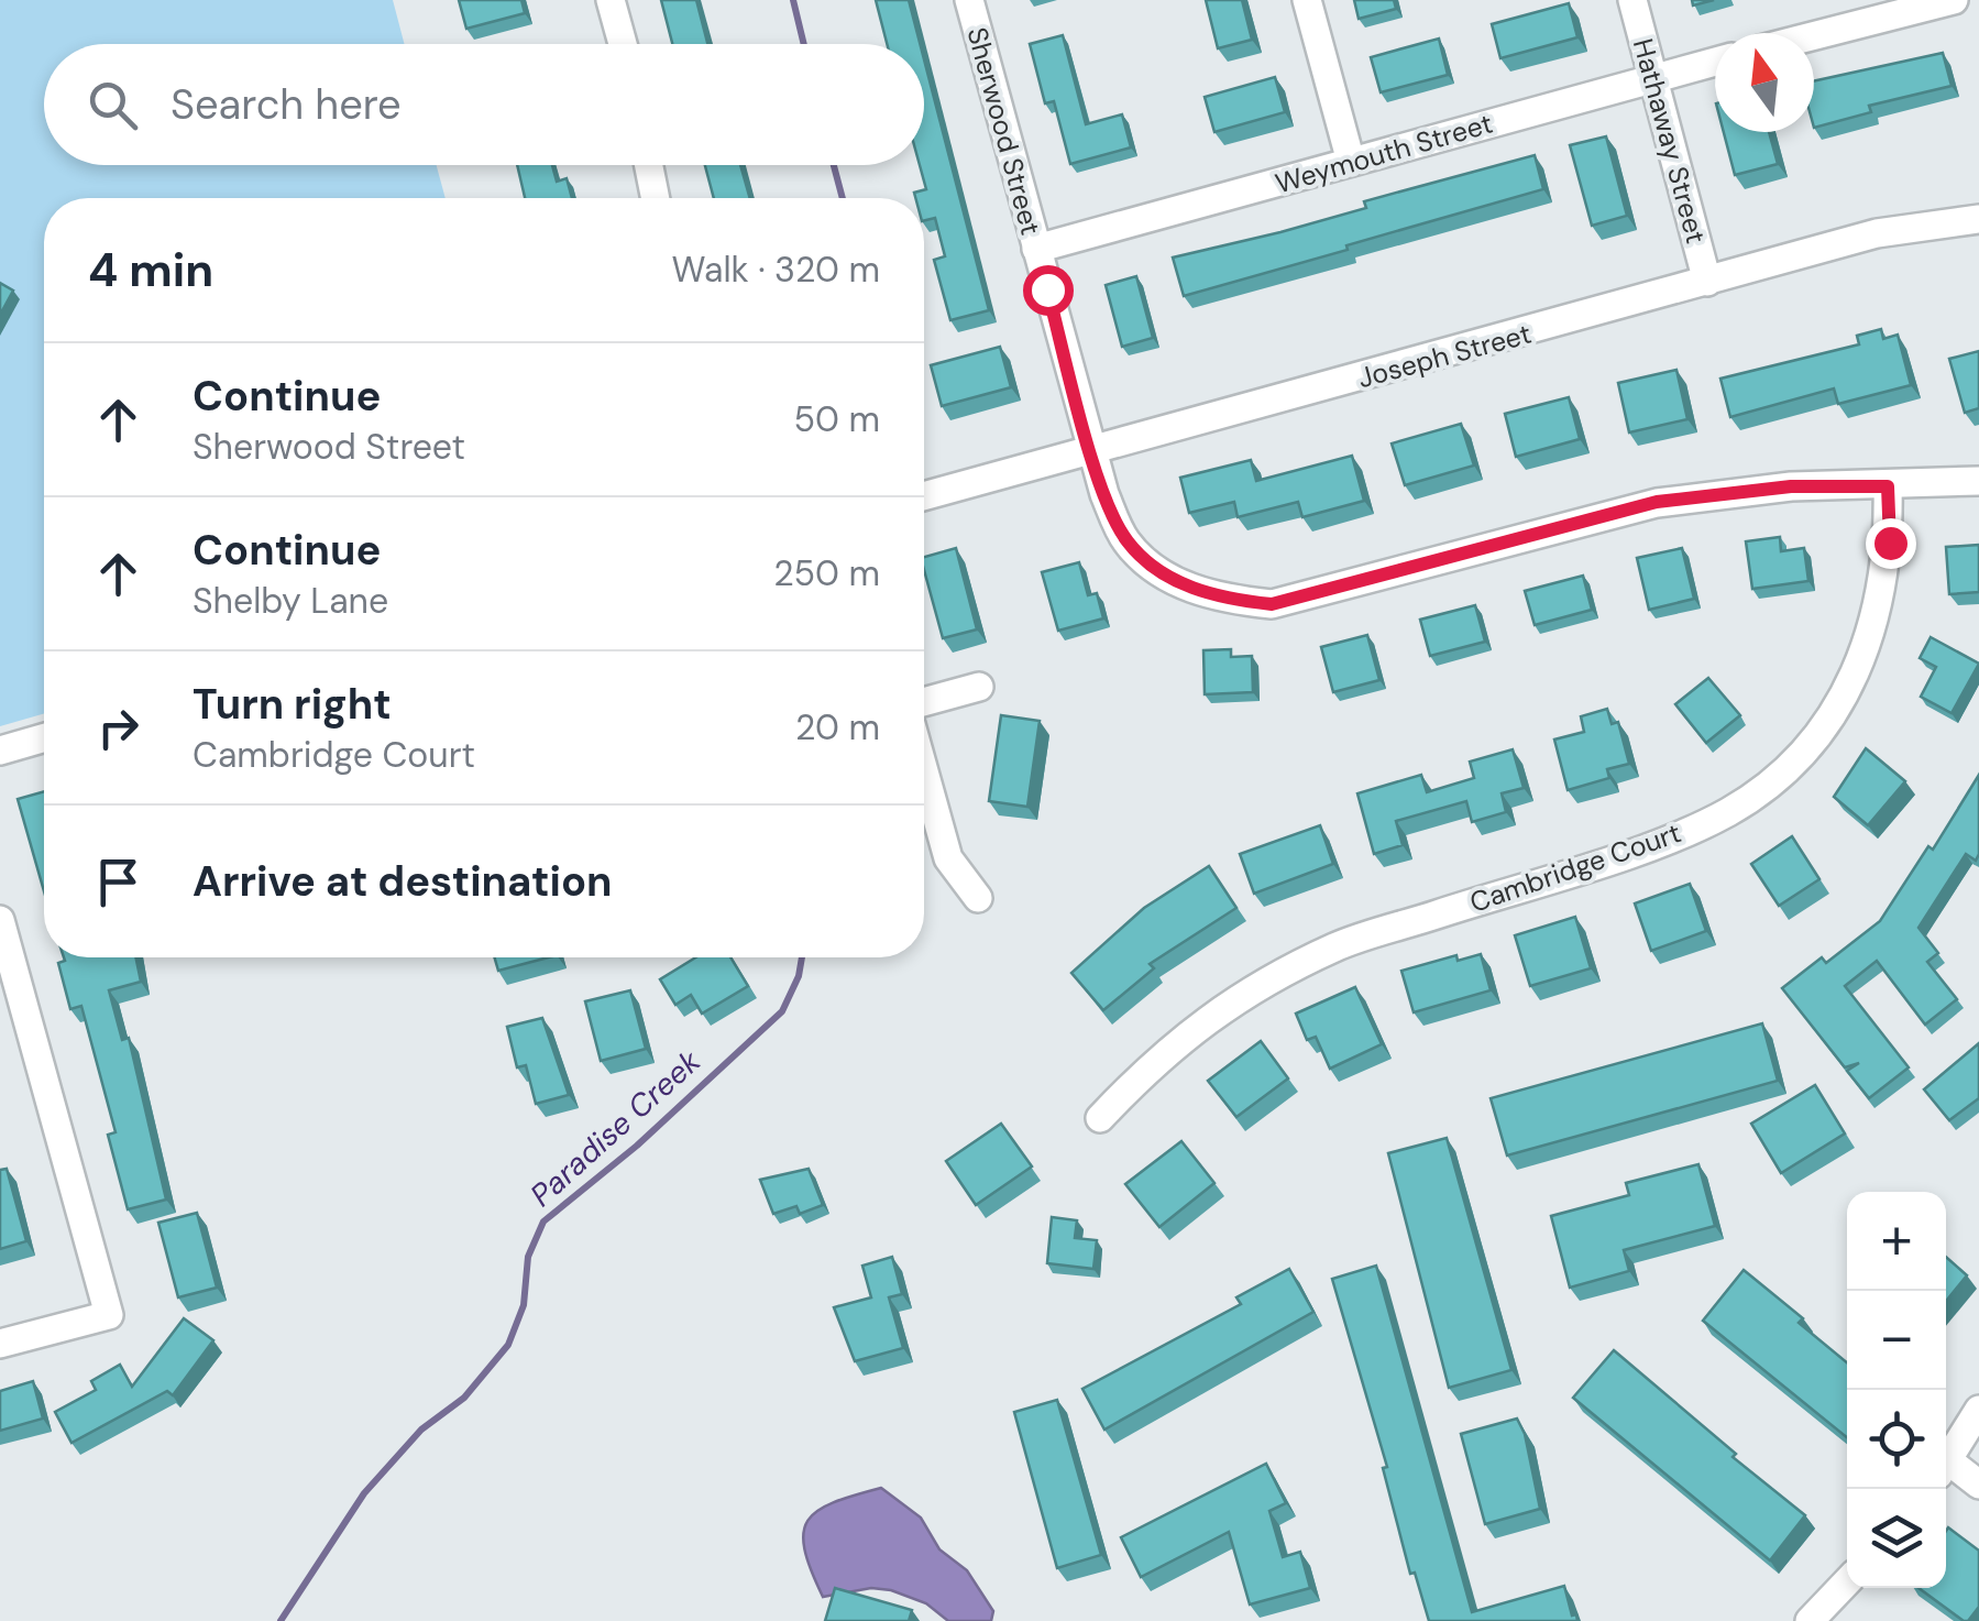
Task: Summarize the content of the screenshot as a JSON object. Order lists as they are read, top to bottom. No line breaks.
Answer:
{"streets":{"street":["Sherwood Street","Hathaway Street","Weymouth Street","Joseph Street","Cambridge Court"]},"crossings":[["Sherwood Street","Weymouth Street"],["Sherwood Street","Joseph Street"],["Sherwood Street","Cambridge Court"],["Hathaway Street","Weymouth Street"],["Hathaway Street","Joseph Street"]],"water":["Paradise Creek"],"north":"top","page":{"search":"Search here","heading":["4 min","Walk · 320 m"],"list":[["Continue","Sherwood Street","50 m"],["Continue","Shelby Lane","250 m"],["Turn right","Cambridge Court","20 m"],"Arrive at destination"],"map_buttons":["+","−"]}}
